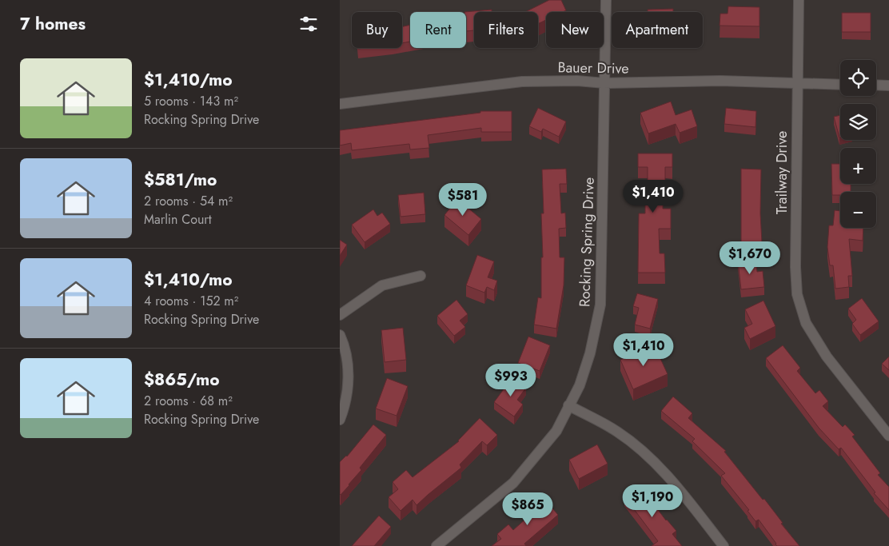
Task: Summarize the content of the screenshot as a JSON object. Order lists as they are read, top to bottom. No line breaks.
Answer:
{"streets":{"street":["Bauer Drive","Trailway Drive","Rocking Spring Drive"]},"crossings":[["Bauer Drive","Trailway Drive"],["Bauer Drive","Rocking Spring Drive"]],"page":{"heading":"7 homes","chip":["Buy","Rent","Filters","New","Apartment"],"list":[{"name":"$1,410/mo","note":"5 rooms · 143 m² · Rocking Spring Drive"},{"name":"$581/mo","note":"2 rooms · 54 m² · Marlin Court"},{"name":"$1,410/mo","note":"4 rooms · 152 m² · Rocking Spring Drive"},{"name":"$865/mo","note":"2 rooms · 68 m² · Rocking Spring Drive"}],"map_buttons":["+","−"],"price":["$1,410","$581","$1,670","$1,410","$993","$1,190","$865"]}}
